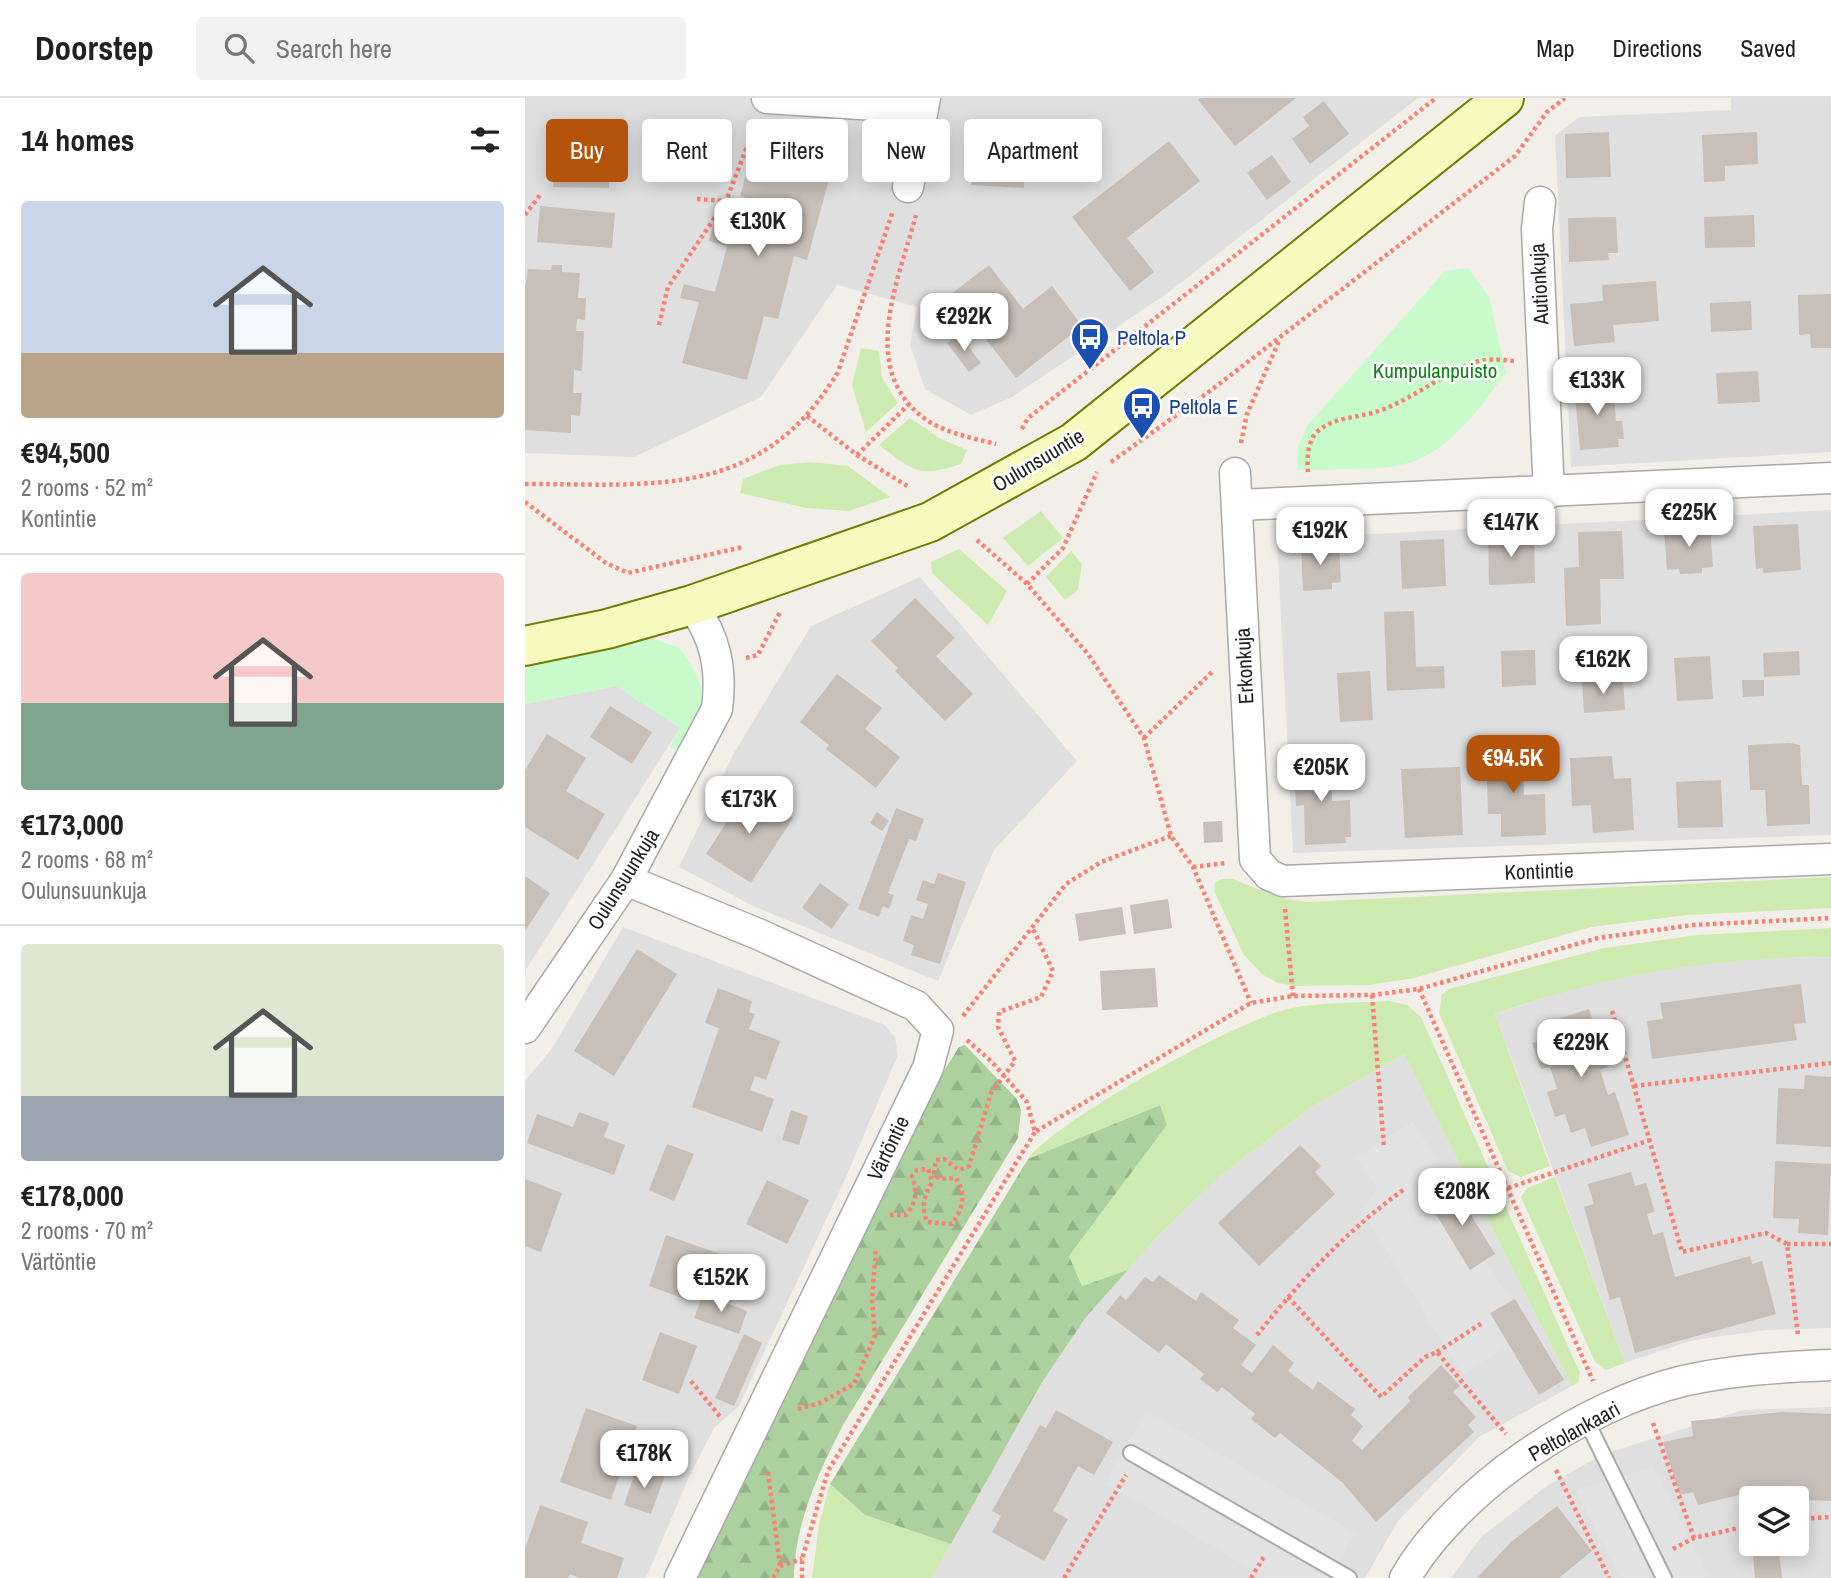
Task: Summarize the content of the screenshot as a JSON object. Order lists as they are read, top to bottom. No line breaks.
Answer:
{"streets":{"main road":["Oulunsuuntie"],"street":["Autionkuja","Erkonkuja","Kontintie","Oulunsuunkuja","Värtöntie","Peltolankaari"]},"crossings":[["Oulunsuuntie","Oulunsuunkuja"],["Erkonkuja","Kontintie"]],"parks":["Kumpulanpuisto"],"places":{"bus stop":["Peltola P","Peltola E"]},"page":{"header":"Doorstep","search":"Search here","nav":["Map","Directions","Saved"],"heading":"14 homes","chip":["Buy","Rent","Filters","New","Apartment"],"list":[{"name":"€94,500","note":"2 rooms · 52 m² · Kontintie"},{"name":"€173,000","note":"2 rooms · 68 m² · Oulunsuunkuja"},{"name":"€178,000","note":"2 rooms · 70 m² · Värtöntie"}],"price":["€130K","€292K","€133K","€225K","€147K","€192K","€162K","€94.5K","€205K","€173K","€229K","€208K","€152K","€178K"]}}
